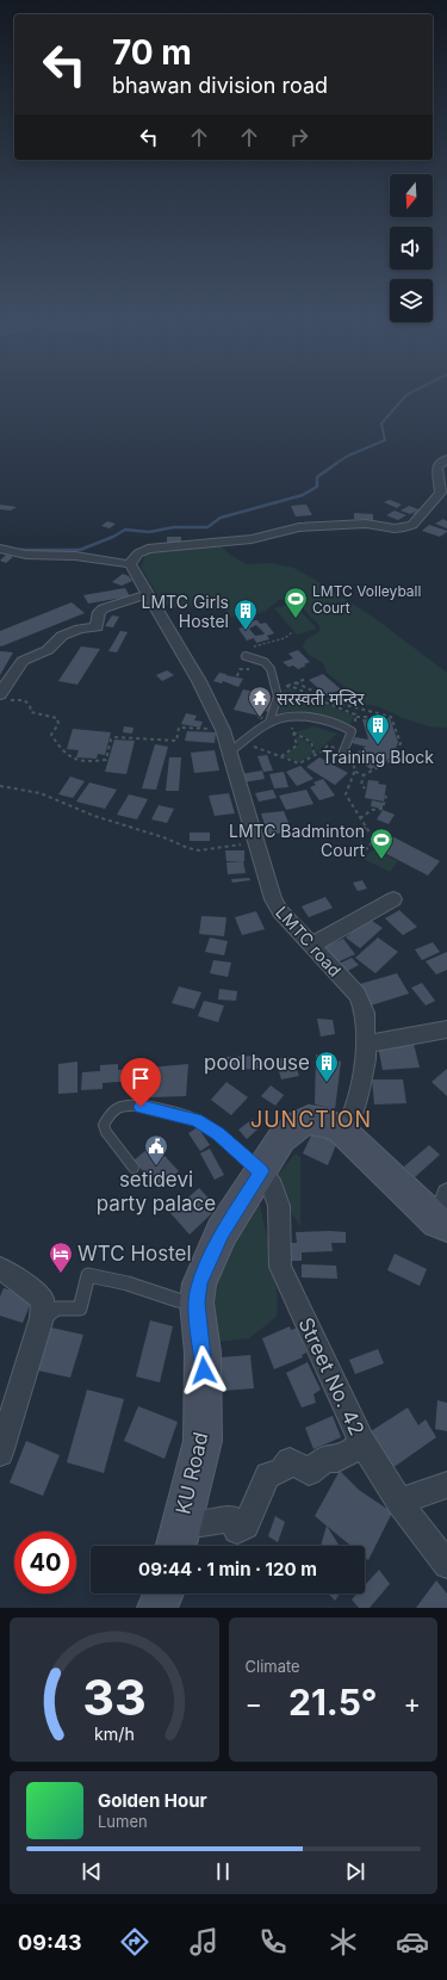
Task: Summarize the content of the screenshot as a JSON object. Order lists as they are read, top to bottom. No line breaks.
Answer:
{"streets":{"street":["LMTC road","Street No. 42","KU Road"]},"crossings":[["LMTC road","KU Road"],["Street No. 42","KU Road"]],"districts":["JUNCTION"],"places":{"sports":["LMTC Volleyball Court","LMTC Badminton Court"],"building":["LMTC Girls Hostel","Training Block","pool house"],"temple":["सरस्वती मन्दिर"],"public building":["setidevi party palace"],"hotel":["WTC Hostel"]},"north":"bottom","page":{"turn":["70 m","bhawan division road"],"limit":"40","trip":"09:44 · 1 min · 120 m","tile":"Climate","heat":["−","21.5°","+"],"song":["Golden Hour","Lumen"],"tabs":"09:43","gauge":["33","km/h"]}}
